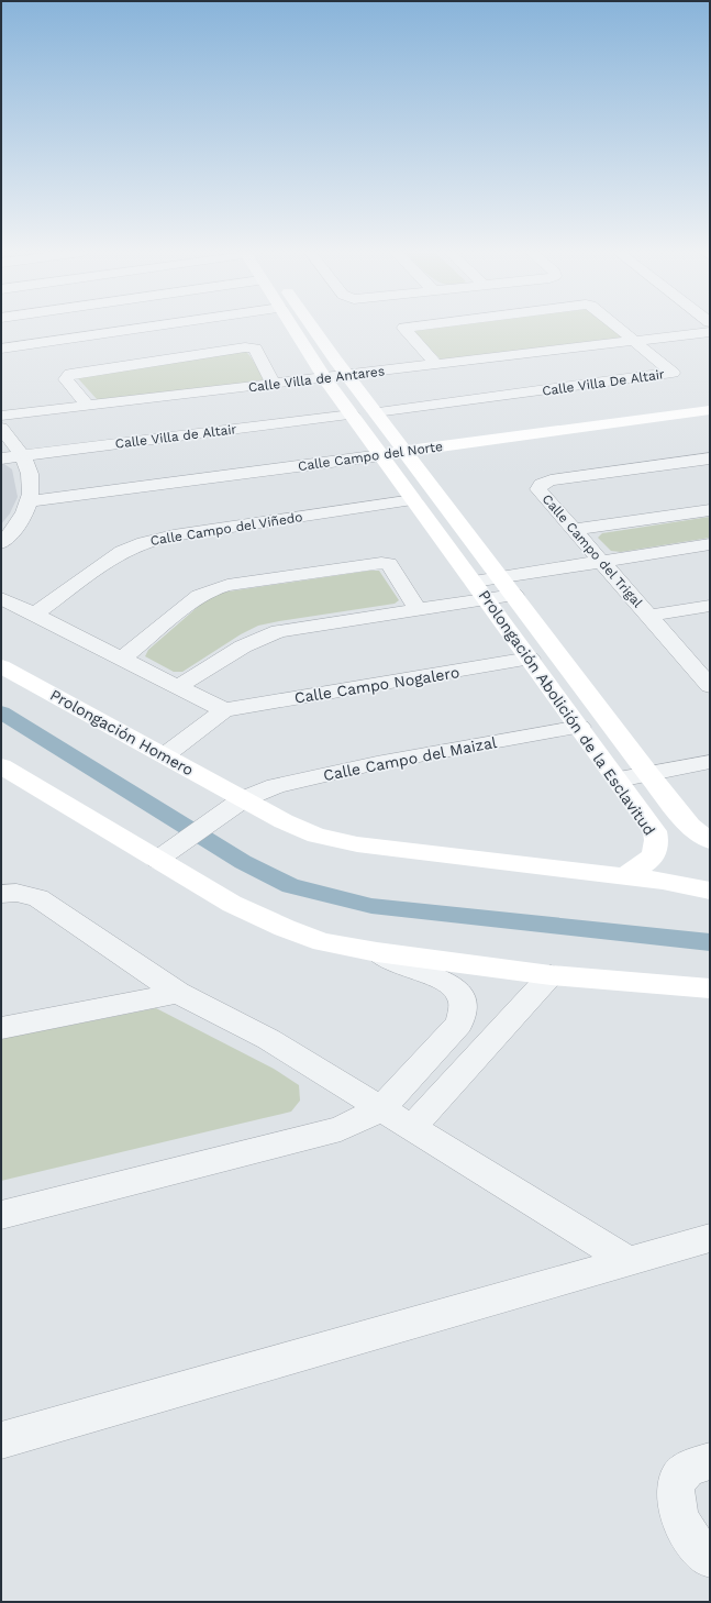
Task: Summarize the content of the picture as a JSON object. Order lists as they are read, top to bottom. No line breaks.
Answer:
{"streets":{"main road":["Calle Campo del Norte","Prolongación Abolición de la Esclavitud","Prolongación Homero"],"street":["Calle Villa de Antares","Calle Villa De Altair","Calle Villa de Altair","Calle Campo del Viñedo","Calle Campo del Trigal","Calle Campo Nogalero","Calle Campo del Maizal"]},"crossings":[["Calle Villa de Antares","Calle Villa De Altair"],["Calle Villa de Antares","Prolongación Abolición de la Esclavitud"],["Calle Villa De Altair","Prolongación Abolición de la Esclavitud"],["Calle Villa de Altair","Prolongación Abolición de la Esclavitud"],["Calle Campo del Norte","Prolongación Abolición de la Esclavitud"],["Calle Campo del Viñedo","Prolongación Abolición de la Esclavitud"],["Calle Campo Nogalero","Prolongación Abolición de la Esclavitud"],["Calle Campo Nogalero","Prolongación Homero"],["Prolongación Abolición de la Esclavitud","Calle Campo del Maizal"],["Prolongación Homero","Calle Campo del Maizal"]]}
